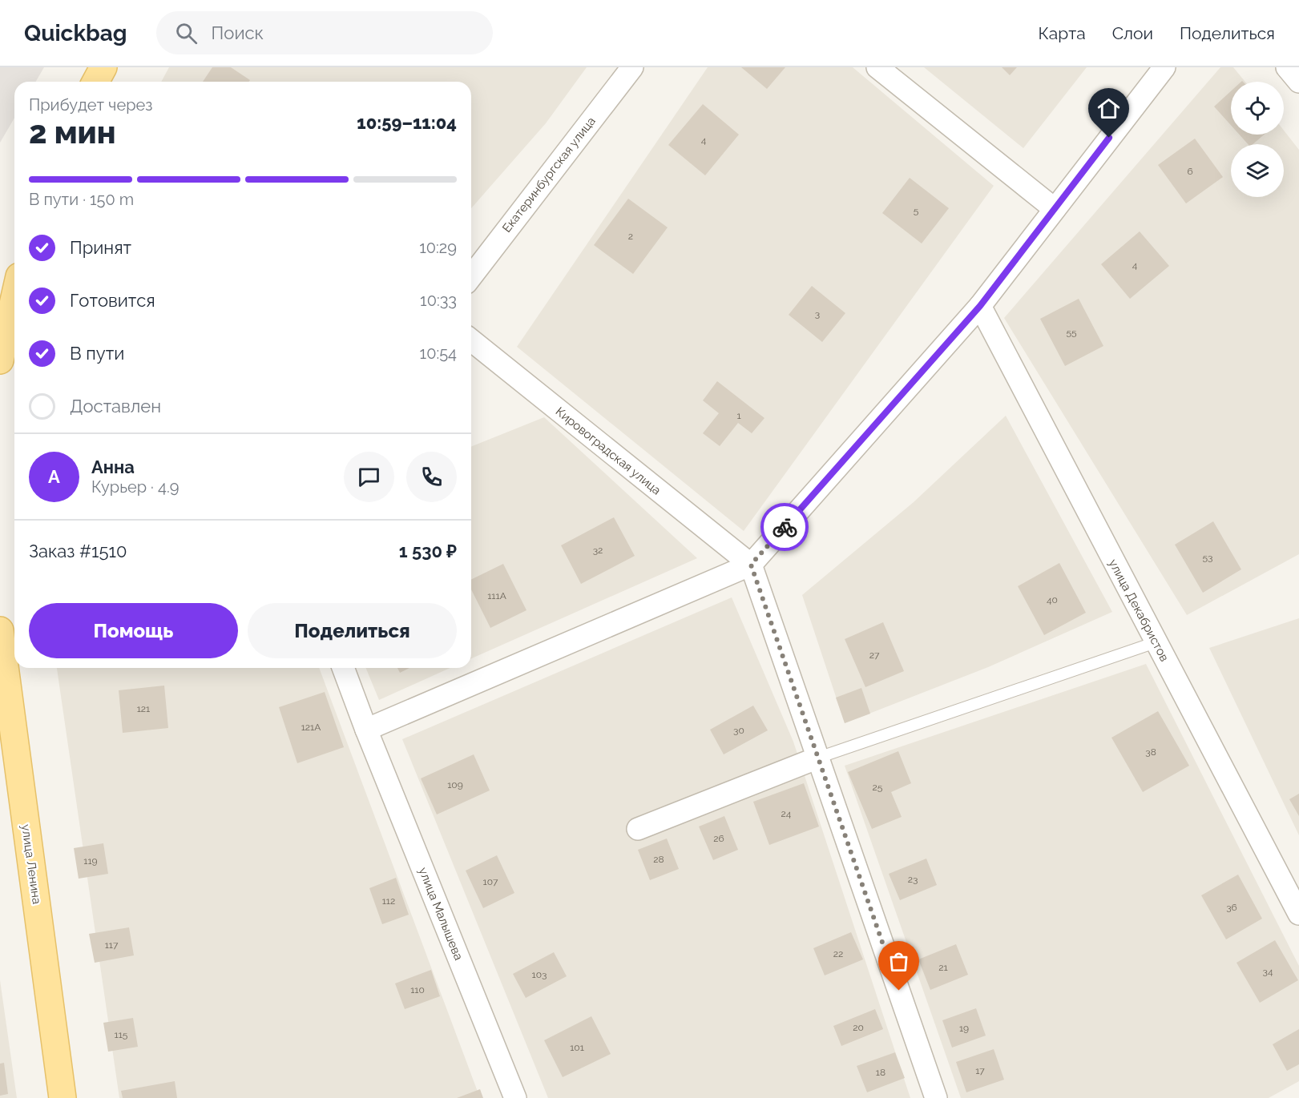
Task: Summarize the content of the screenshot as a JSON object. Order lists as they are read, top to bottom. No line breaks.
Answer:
{"streets":{"main road":["улица Ленина"],"street":["Екатеринбургская улица","Кировоградская улица","улица Декабристов","улица Малышева"]},"house_numbers":["4","6","5","2","4","3","55","1","32","53","111А","40","27","121","121А","30","38","109","25","24","26","28","119","23","107","112","36","117","22","21","34","103","110","20","19","115","101","17","18"],"page":{"header":"Quickbag","search":"Поиск","nav":["Карта","Слои","Поделиться"],"heading":["2 мин","Прибудет через","10:59–11:04"],"panel":["Анна","Курьер · 4.9","Заказ #1510","1 530 ₽"],"bar":"В пути · 150 m","list":[["Принят","10:29"],["Готовится","10:33"],["В пути","10:54"],"Доставлен"],"round":"А","buttons":["Помощь","Поделиться"]}}
